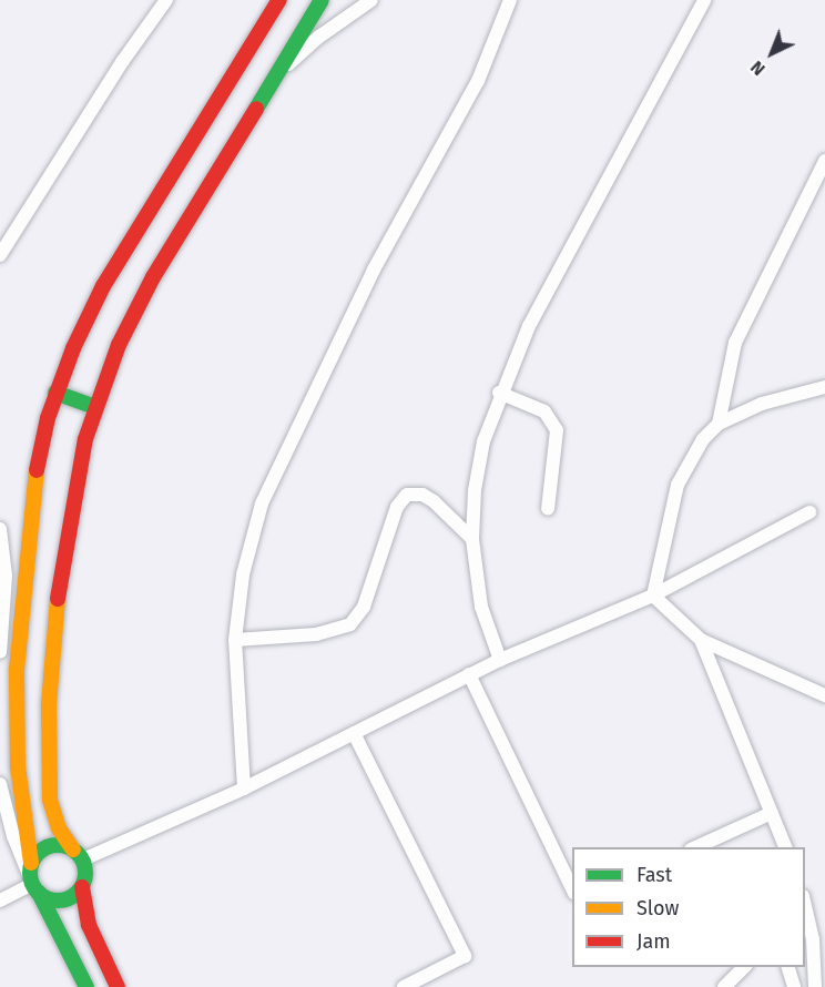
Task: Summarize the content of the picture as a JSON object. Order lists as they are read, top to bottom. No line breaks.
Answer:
{"legend":["Fast","Slow","Jam"],"north":"bottom left"}
